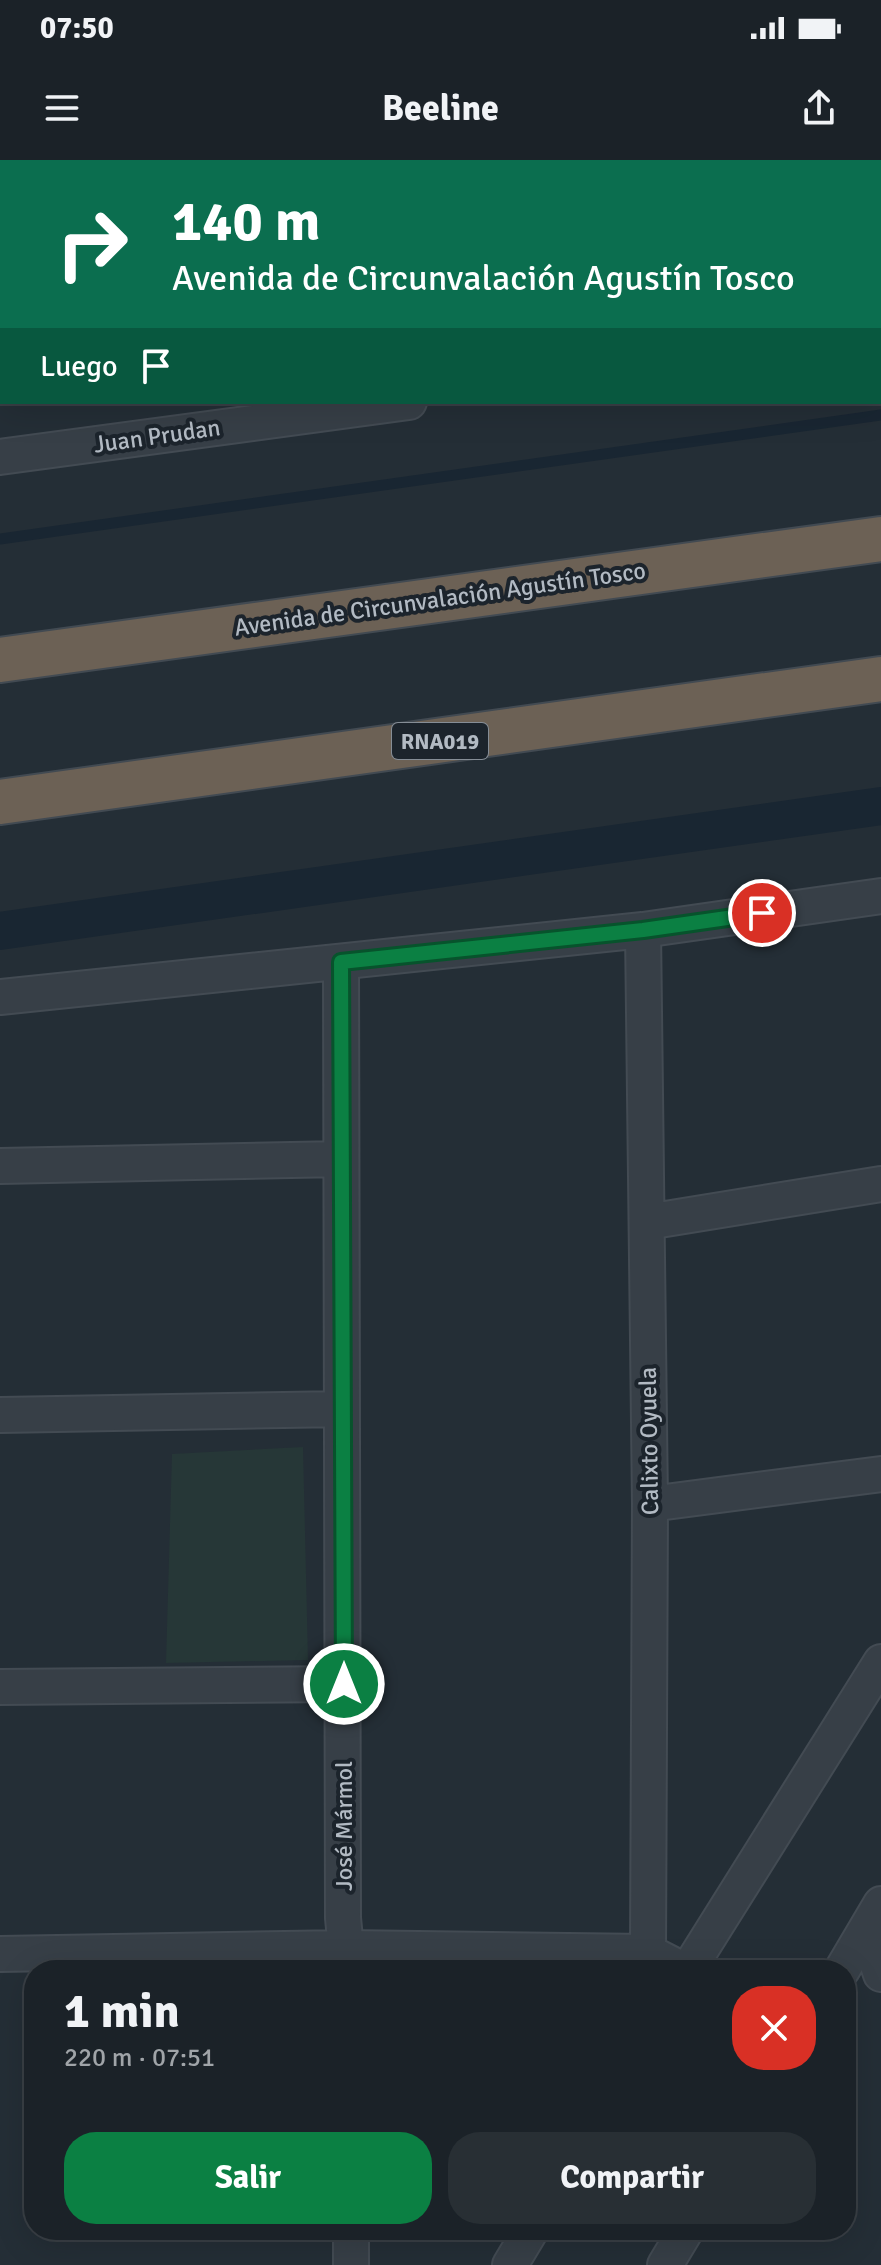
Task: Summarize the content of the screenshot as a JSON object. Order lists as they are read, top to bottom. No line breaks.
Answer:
{"streets":{"highway":["Avenida de Circunvalación Agustín Tosco","RNA019"],"street":["Juan Prudan","Calixto Oyuela","José Mármol"]},"page":{"status":"07:50","header":"Beeline","turn":["140 m","Avenida de Circunvalación Agustín Tosco"],"then":"Luego","heading":["1 min","220 m · 07:51"],"buttons":["Salir","Compartir"]}}
